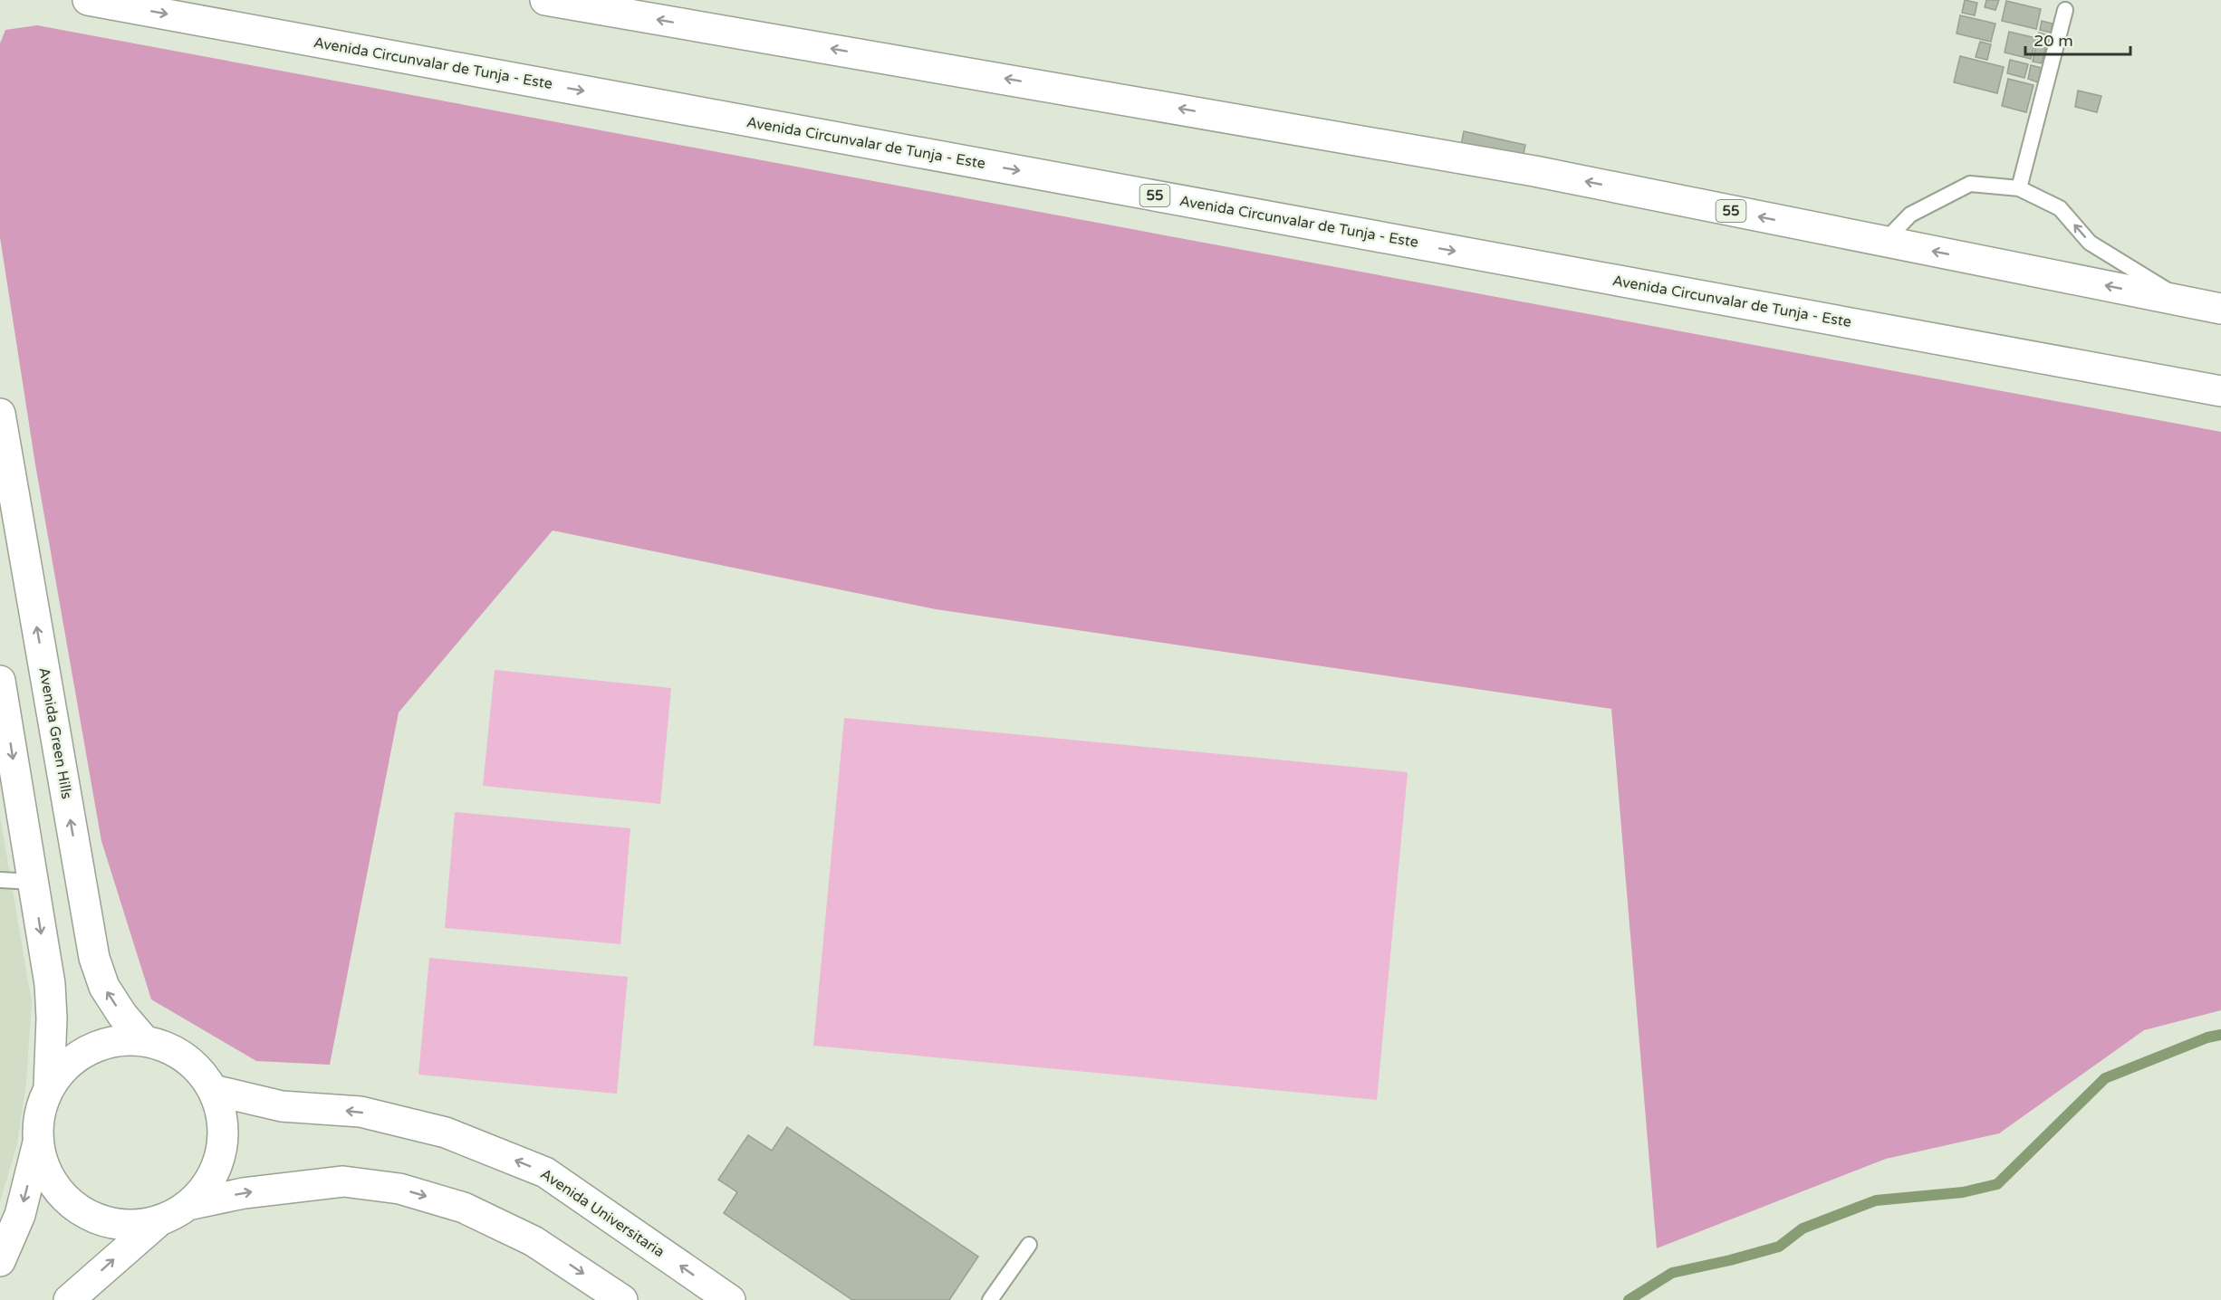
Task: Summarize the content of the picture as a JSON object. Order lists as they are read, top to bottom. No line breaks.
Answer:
{"streets":{"main road":["Avenida Circunvalar de Tunja - Este","55","Avenida Green Hills","Avenida Universitaria"]},"crossings":[["Avenida Green Hills","Avenida Universitaria"]],"scale_bar":"20 m"}
